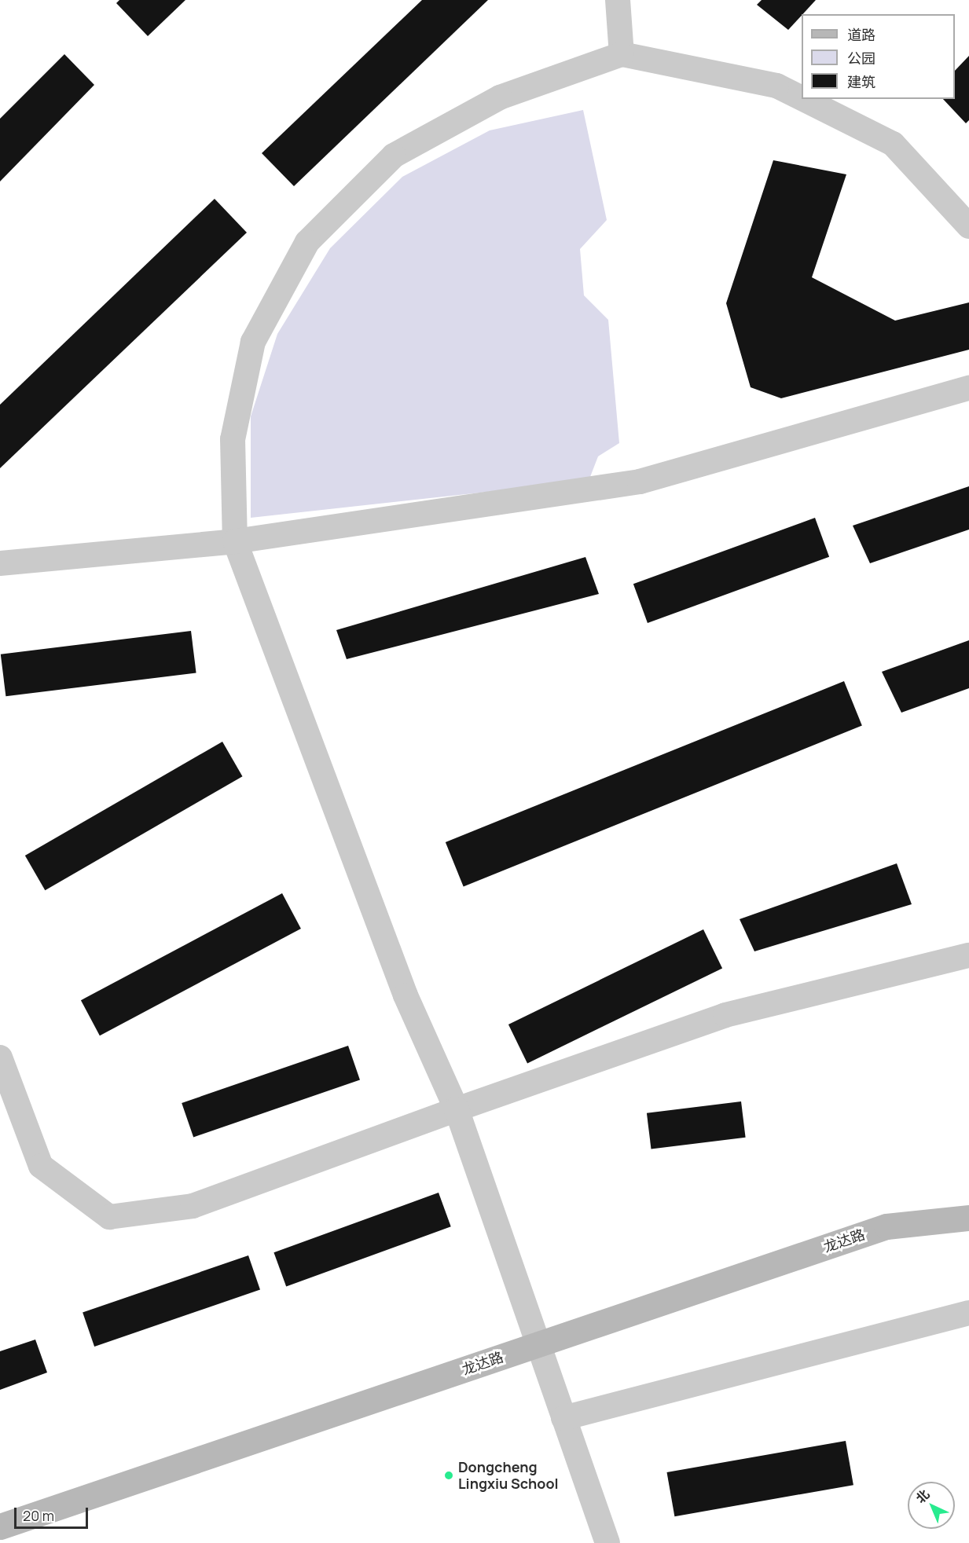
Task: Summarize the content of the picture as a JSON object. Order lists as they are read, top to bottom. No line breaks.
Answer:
{"streets":{"street":["龙达路"]},"places":["Dongcheng Lingxiu School"],"legend":["道路","公园","建筑"],"scale_bar":"20 m","north":"top left"}
